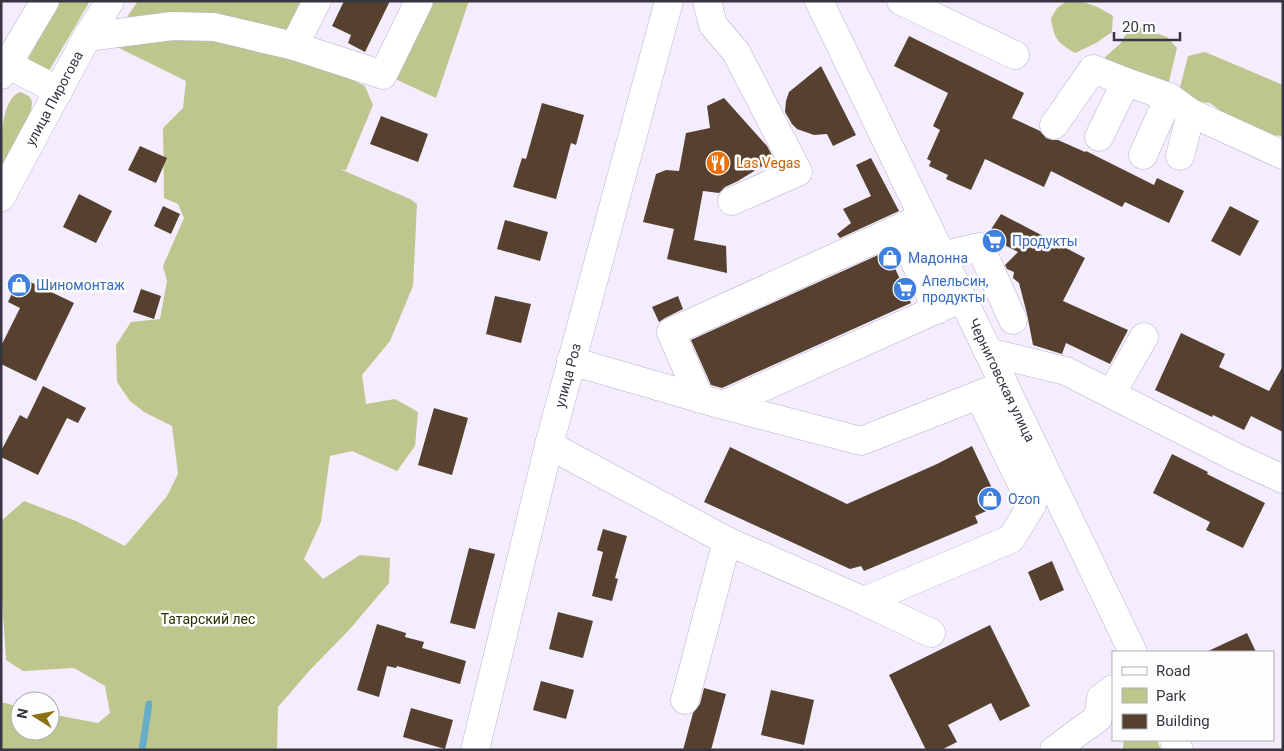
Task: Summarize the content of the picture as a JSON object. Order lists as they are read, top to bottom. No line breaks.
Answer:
{"streets":{"street":["улица Пирогова","улица Роз","Черниговская улица"]},"parks":["Татарский лес"],"places":{"restaurant":["Las Vegas"],"supermarket":["Продукты","Апельсин, продукты"],"shop":["Мадонна","Шиномонтаж","Ozon"]},"legend":["Road","Park","Building"],"scale_bar":"20 m","north":"left"}
